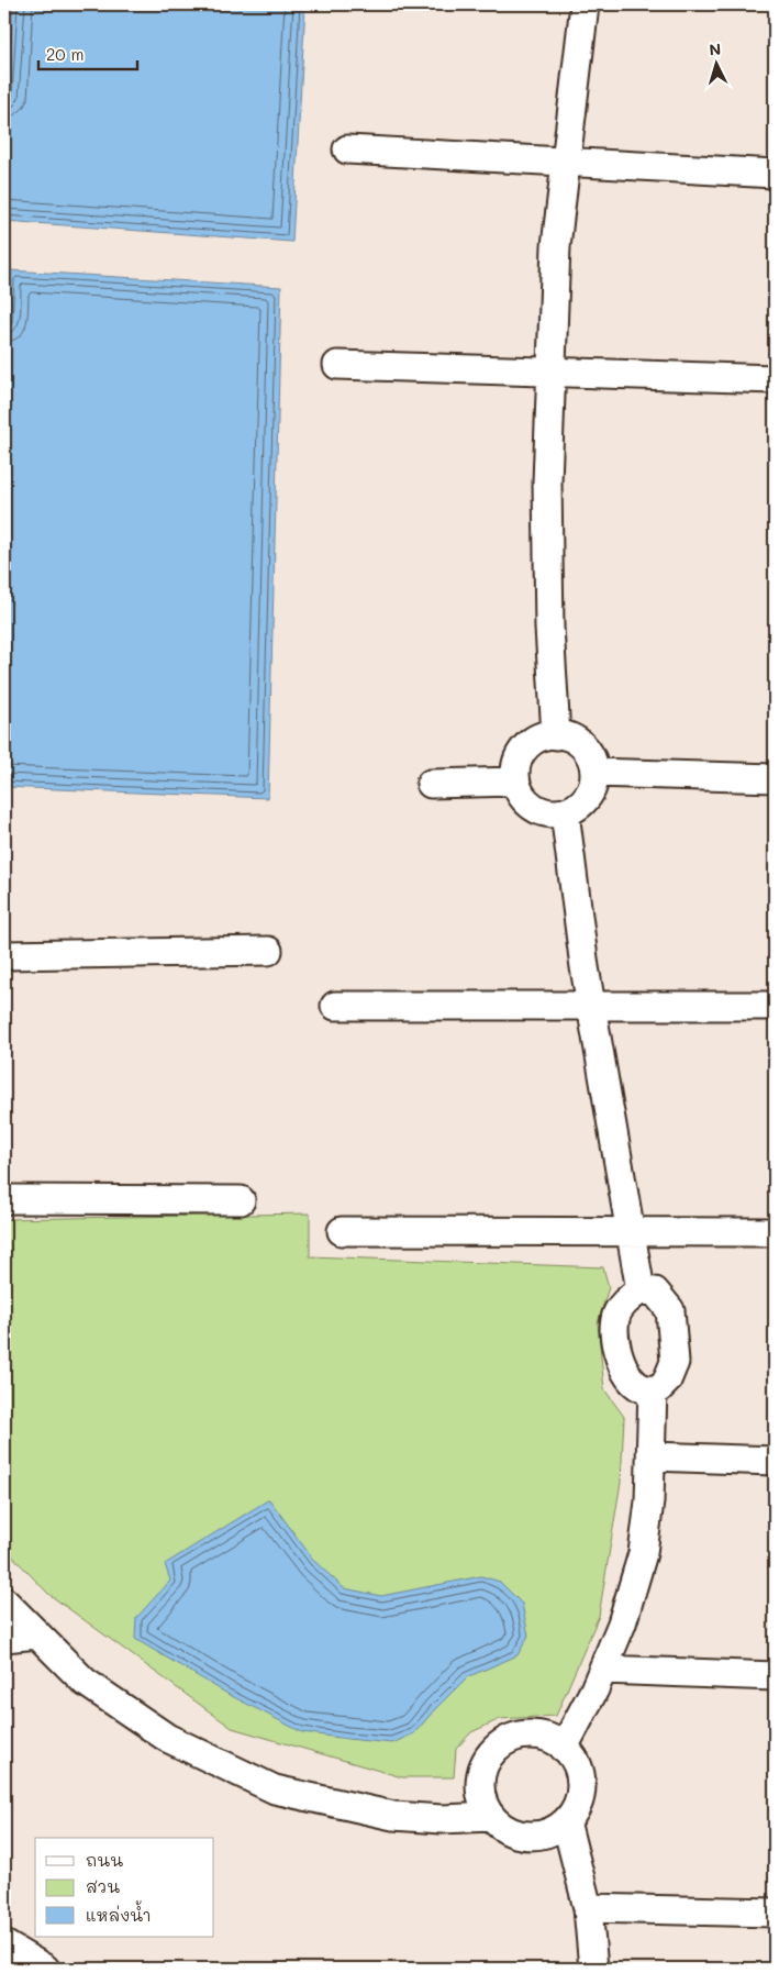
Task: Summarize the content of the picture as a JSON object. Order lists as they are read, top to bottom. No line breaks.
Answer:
{"legend":["ถนน","สวน","แหล่งน้ำ"],"scale_bar":"20 m","north":"top"}
